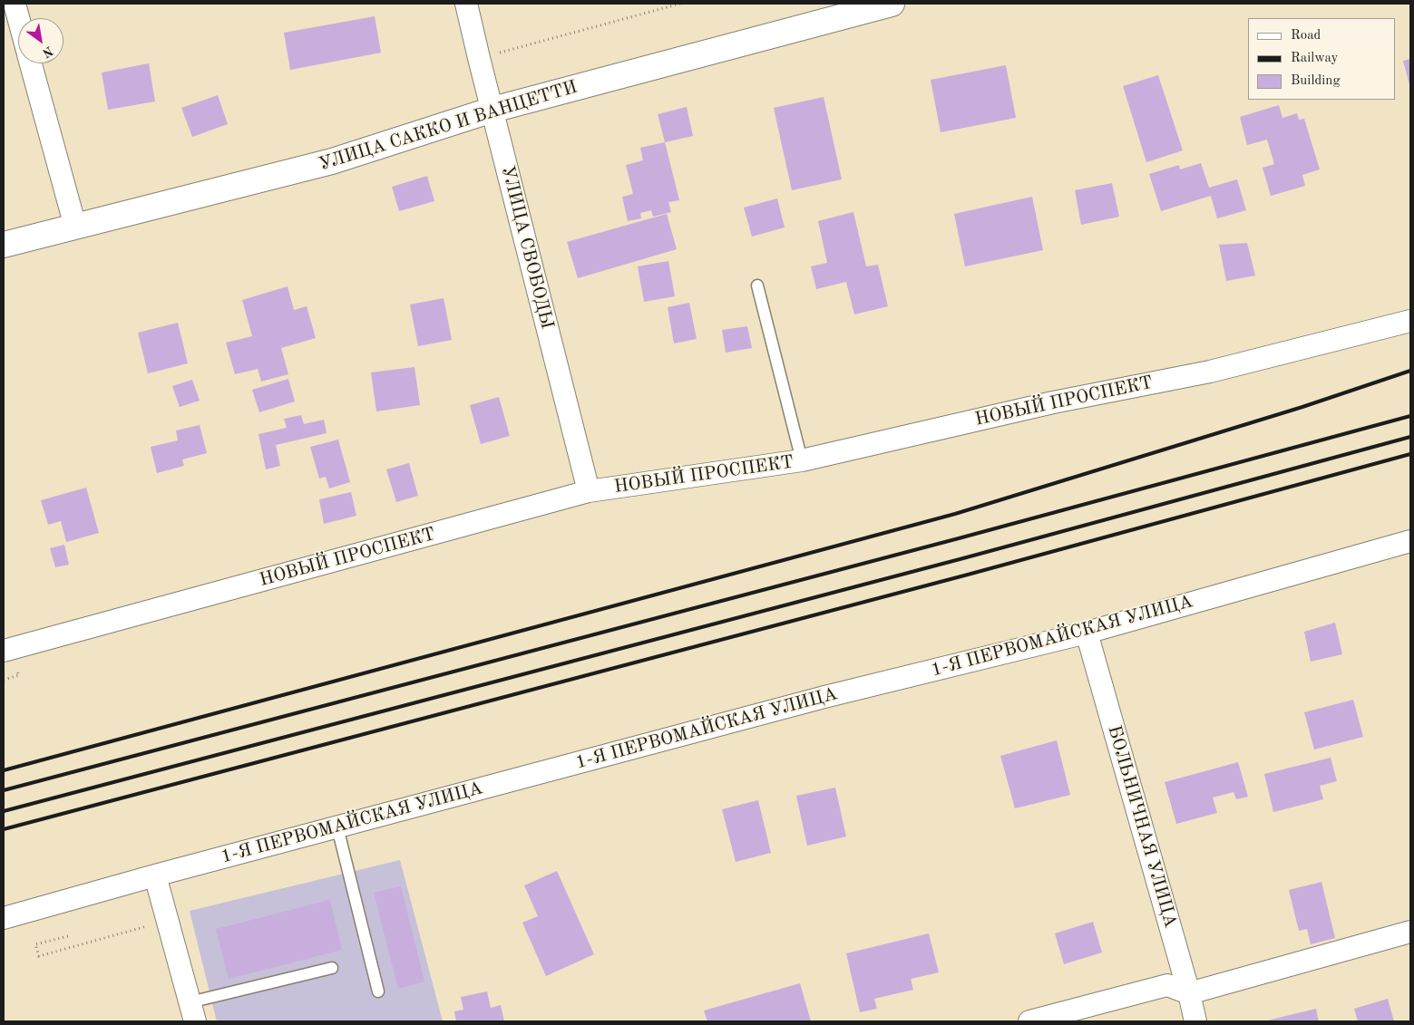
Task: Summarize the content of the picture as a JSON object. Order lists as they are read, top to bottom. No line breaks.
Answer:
{"streets":{"main road":["УЛИЦА САККО И ВАНЦЕТТИ"],"street":["УЛИЦА СВОБОДЫ","НОВЫЙ ПРОСПЕКТ","1-Я ПЕРВОМАЙСКАЯ УЛИЦА","БОЛЬНИЧНАЯ УЛИЦА"]},"crossings":[["УЛИЦА САККО И ВАНЦЕТТИ","УЛИЦА СВОБОДЫ"],["УЛИЦА СВОБОДЫ","НОВЫЙ ПРОСПЕКТ"],["1-Я ПЕРВОМАЙСКАЯ УЛИЦА","БОЛЬНИЧНАЯ УЛИЦА"]],"legend":["Road","Railway","Building"],"north":"bottom right"}
